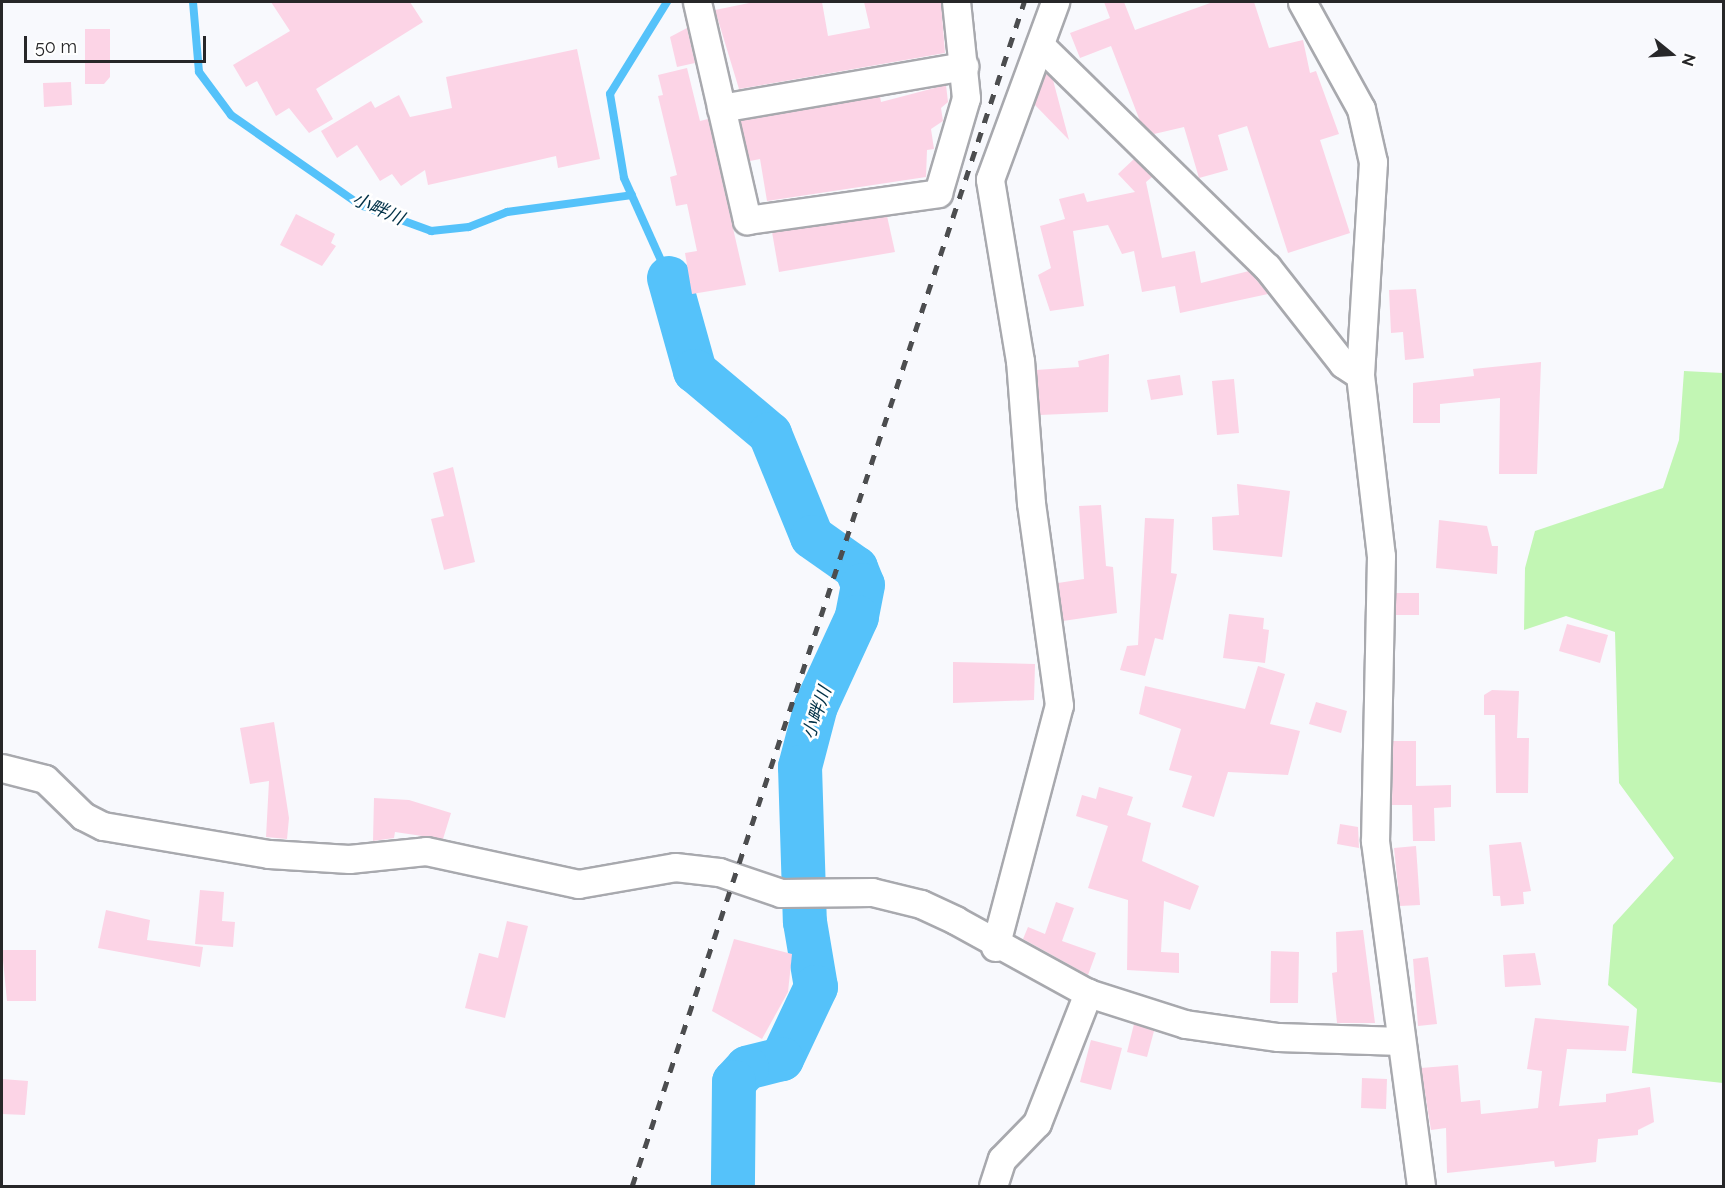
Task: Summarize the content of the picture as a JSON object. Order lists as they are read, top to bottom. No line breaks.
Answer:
{"water":["小畔川"],"scale_bar":"50 m","north":"right"}
